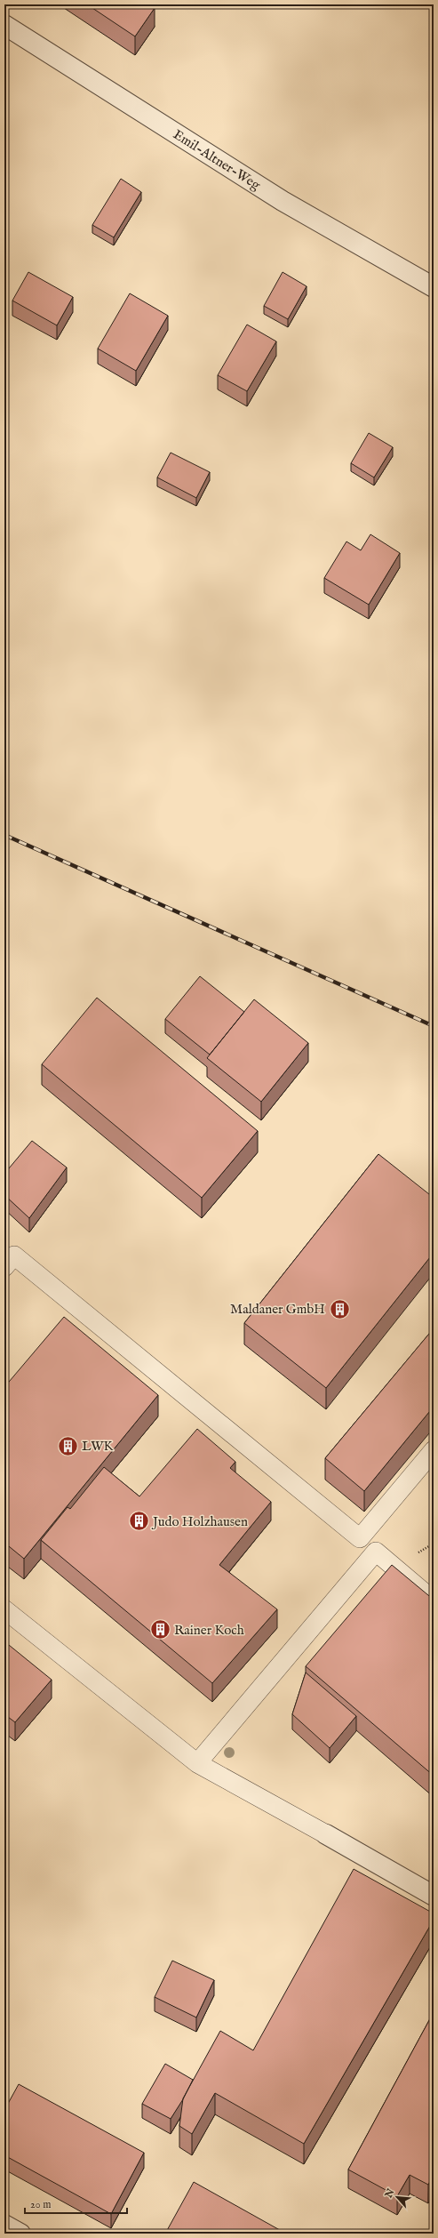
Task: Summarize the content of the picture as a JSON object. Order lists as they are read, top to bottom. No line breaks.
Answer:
{"streets":{"street":["Emil-Altner-Weg"]},"places":{"building":["Maldaner GmbH","LWK","Judo Holzhausen","Rainer Koch"]},"scale_bar":"20 m","north":"top left"}
